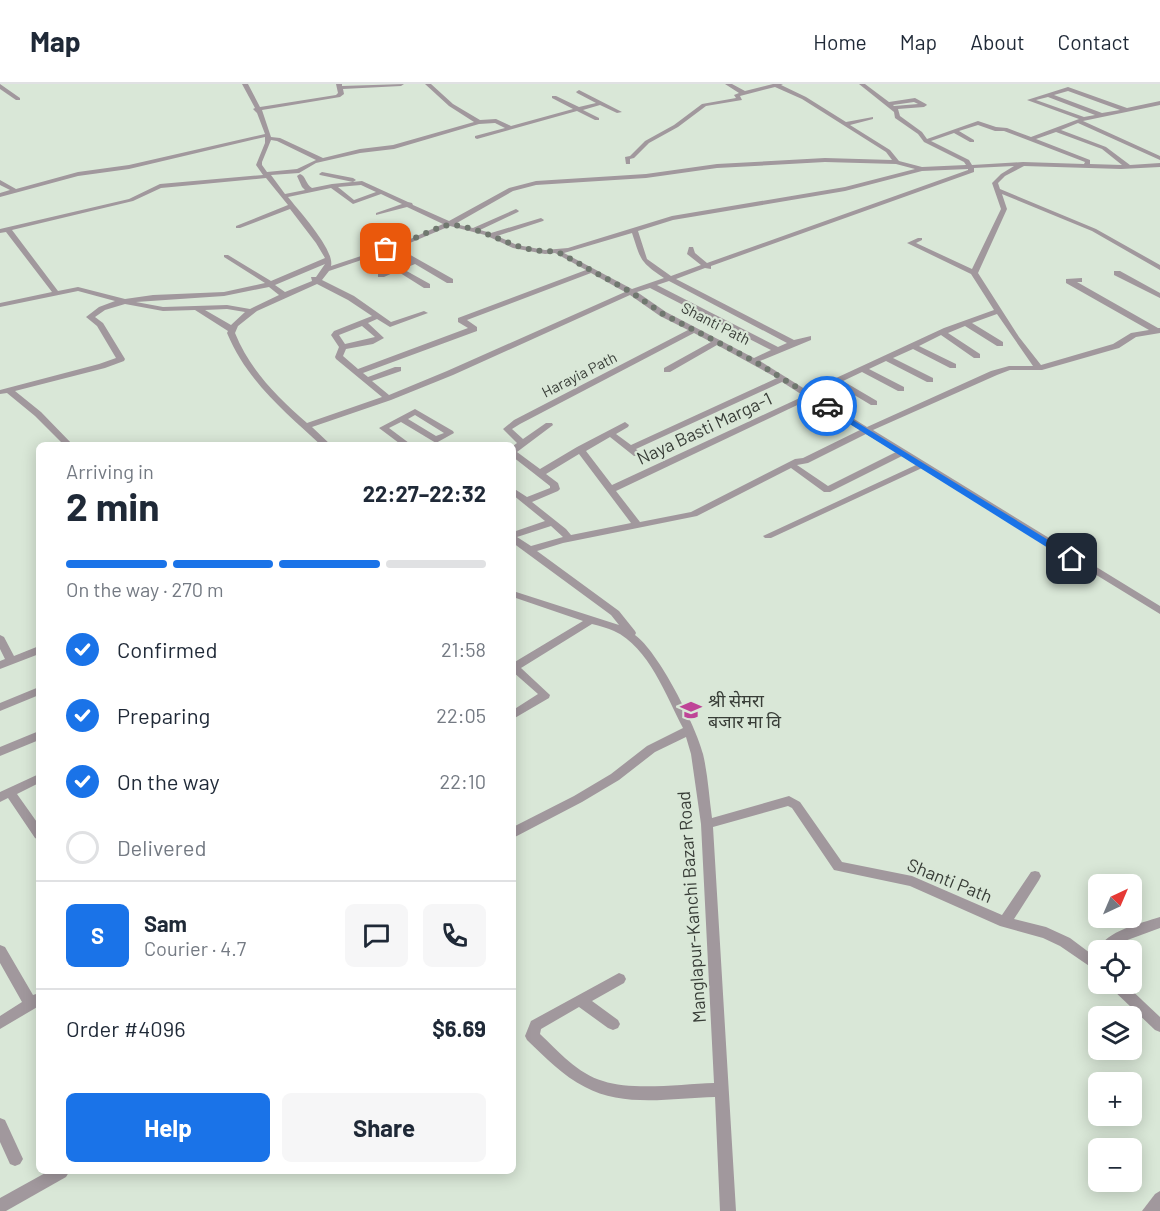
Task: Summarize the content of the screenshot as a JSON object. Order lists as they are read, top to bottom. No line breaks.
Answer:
{"streets":{"street":["Shanti Path","Harayia Path","Naya Basti Marga-1","Manglapur-Kanchi Bazar Road"]},"crossings":[["Shanti Path","Harayia Path"],["Shanti Path","Naya Basti Marga-1"],["Shanti Path","Manglapur-Kanchi Bazar Road"]],"places":{"school or university":["श्री सेमरा बजार मा वि"]},"north":"top right","page":{"header":"Map","nav":["Home","Map","About","Contact"],"heading":["2 min","Arriving in","22:27–22:32"],"panel":["Sam","Courier · 4.7","Order #4096","$6.69"],"bar":"On the way · 270 m","list":[["Confirmed","21:58"],["Preparing","22:05"],["On the way","22:10"],"Delivered"],"map_buttons":["+","−"],"round":"S","buttons":["Help","Share"]}}
